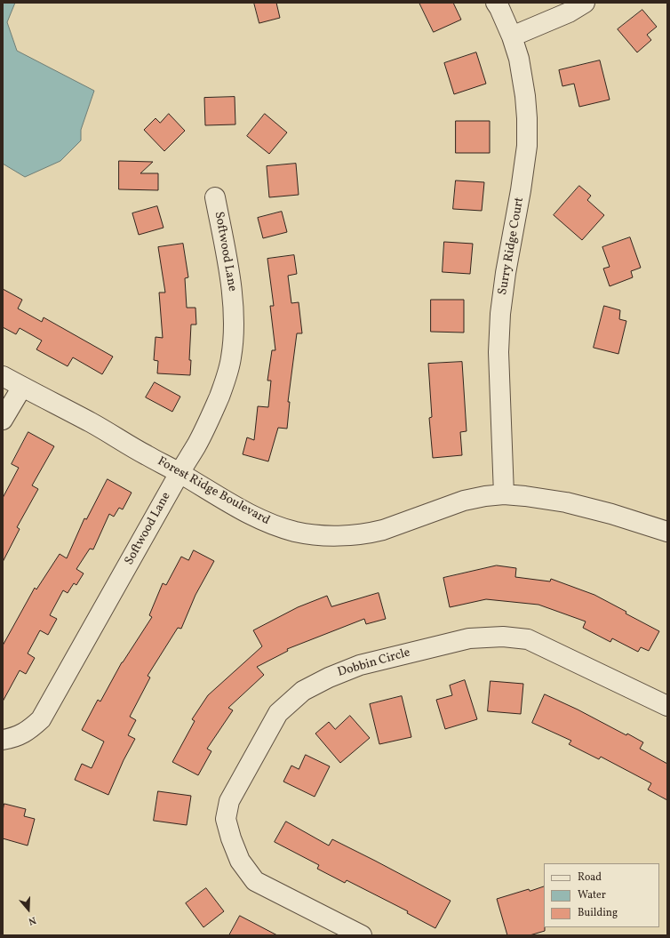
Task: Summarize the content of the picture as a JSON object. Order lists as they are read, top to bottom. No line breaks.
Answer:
{"streets":{"street":["Surry Ridge Court","Softwood Lane","Forest Ridge Boulevard","Dobbin Circle"]},"crossings":[["Surry Ridge Court","Forest Ridge Boulevard"],["Softwood Lane","Forest Ridge Boulevard"]],"legend":["Road","Water","Building"],"north":"bottom"}
